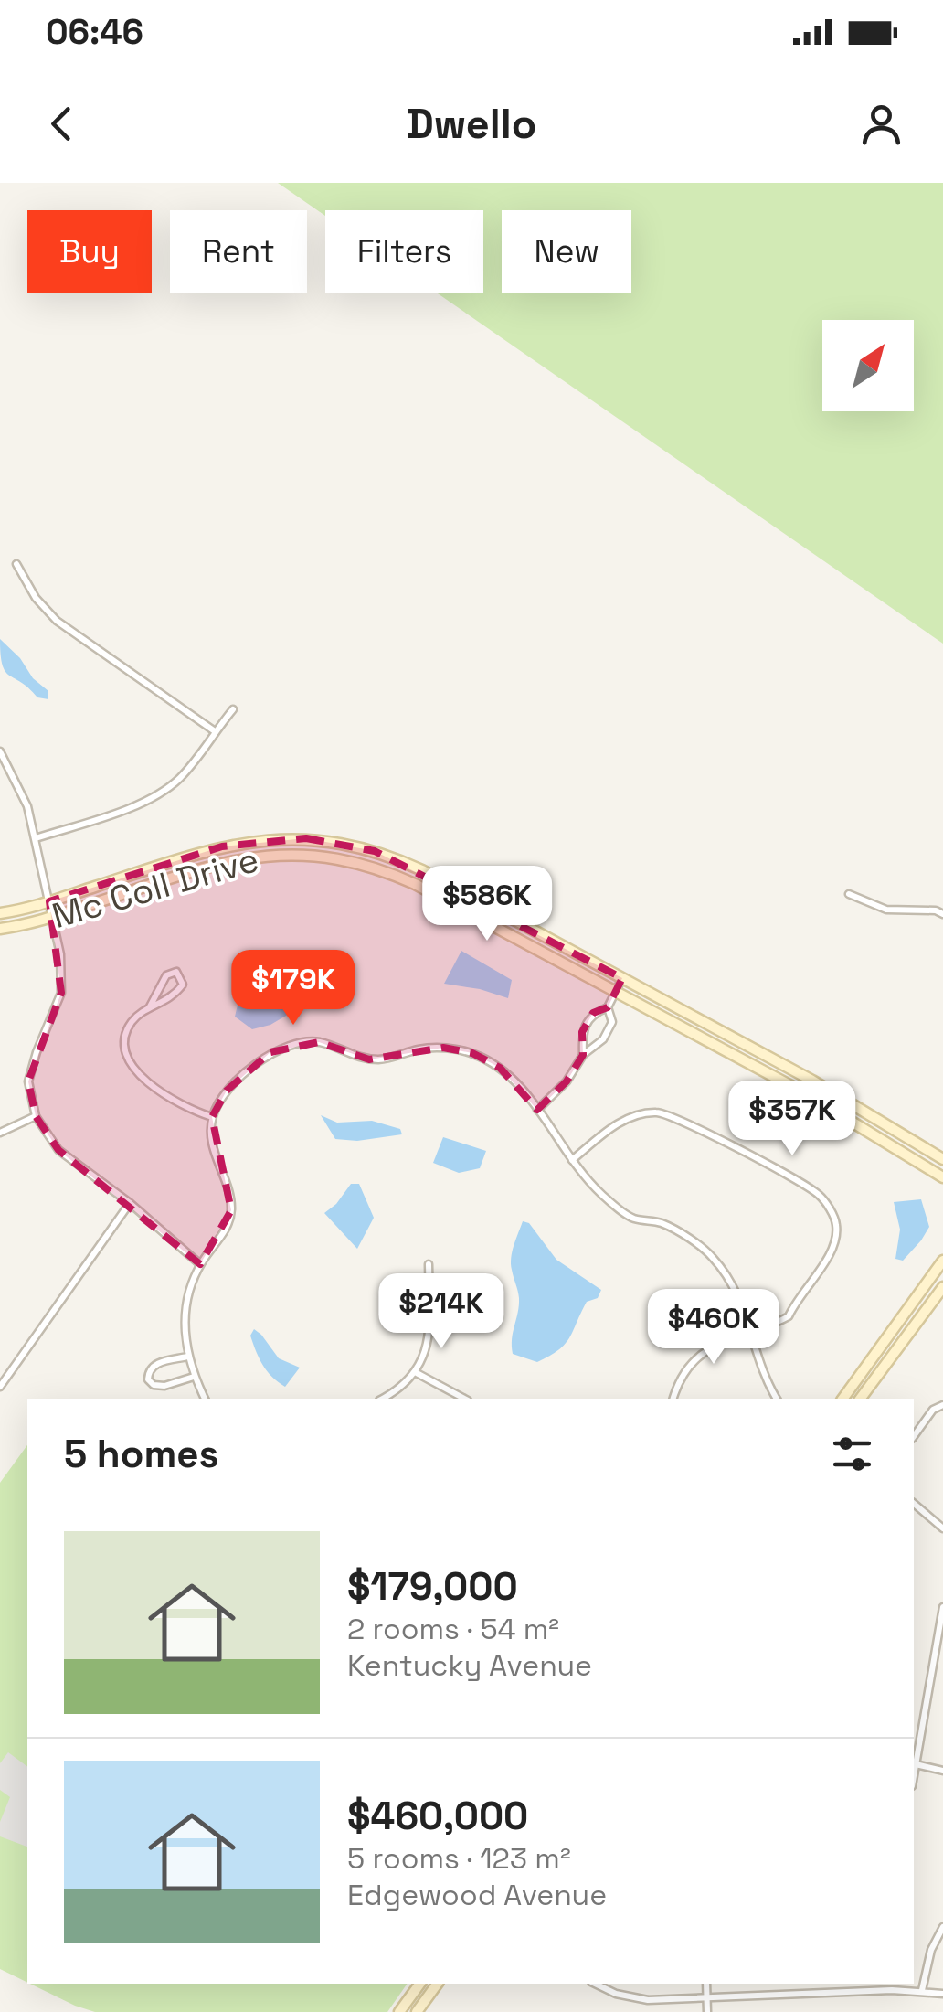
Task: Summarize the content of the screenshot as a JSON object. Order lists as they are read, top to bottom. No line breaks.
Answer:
{"streets":{"main road":["Mc Coll Drive"]},"north":"top right","page":{"status":"06:46","header":"Dwello","chip":["Buy","Rent","Filters","New"],"price":["$586K","$179K","$357K","$214K","$460K"],"heading":"5 homes","list":[{"name":"$179,000","note":"2 rooms · 54 m² · Kentucky Avenue"},{"name":"$460,000","note":"5 rooms · 123 m² · Edgewood Avenue"}]}}
